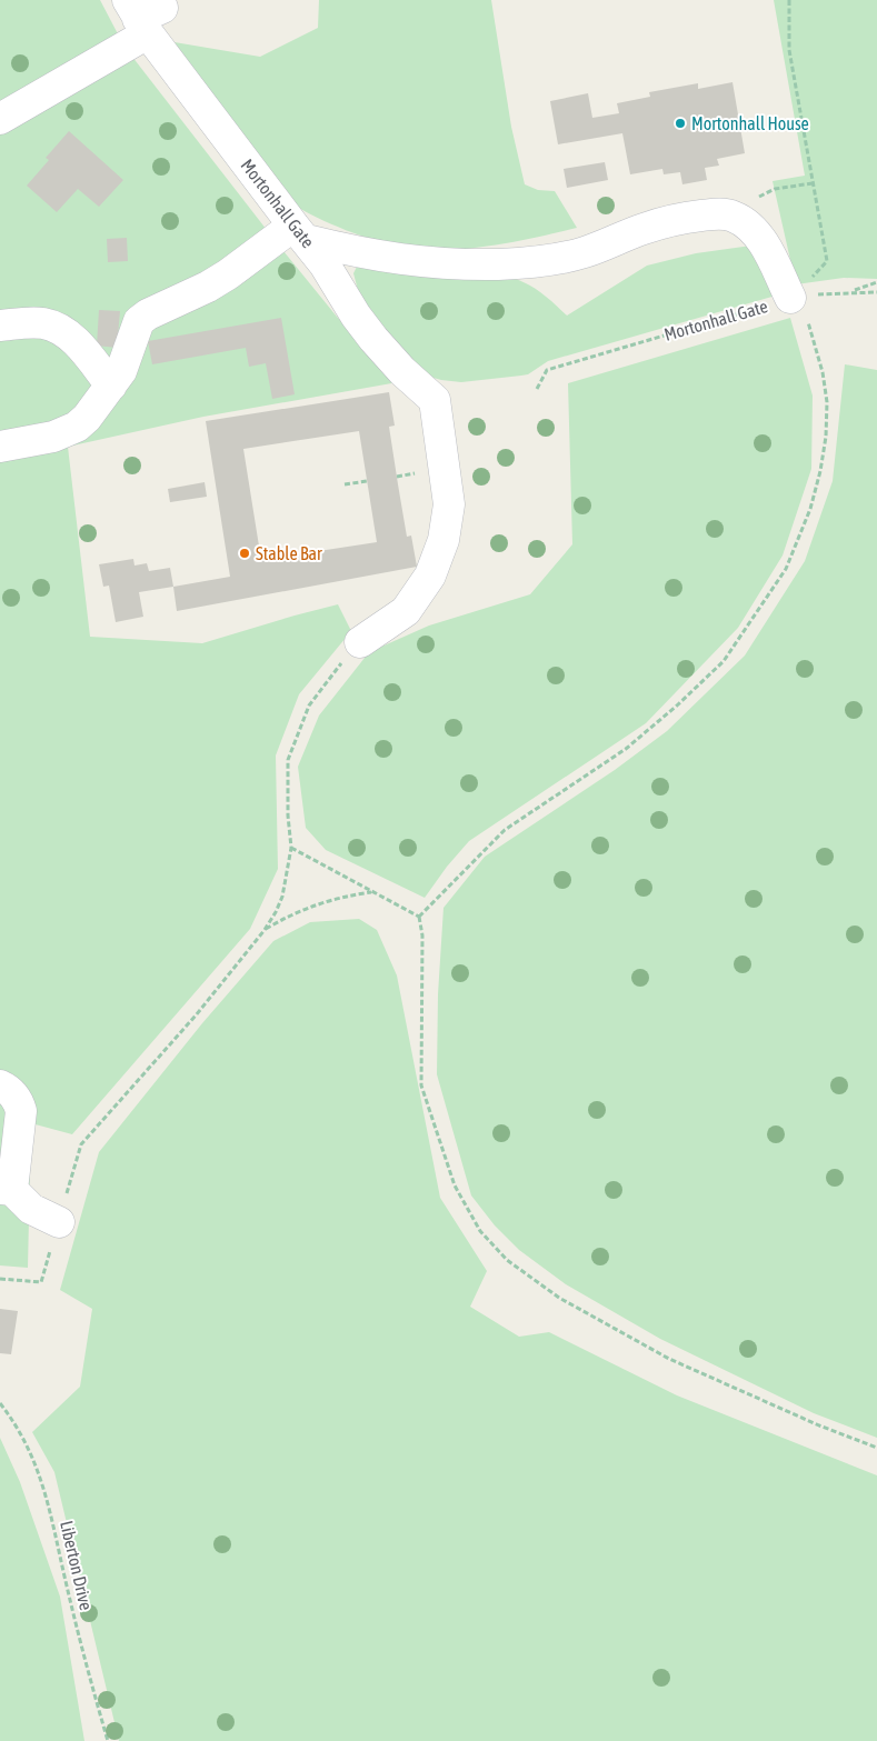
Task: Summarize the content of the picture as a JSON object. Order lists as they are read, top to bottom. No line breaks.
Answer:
{"streets":{"lane":["Mortonhall Gate"],"path":["Liberton Drive"]},"places":["Mortonhall House","Stable Bar"]}
